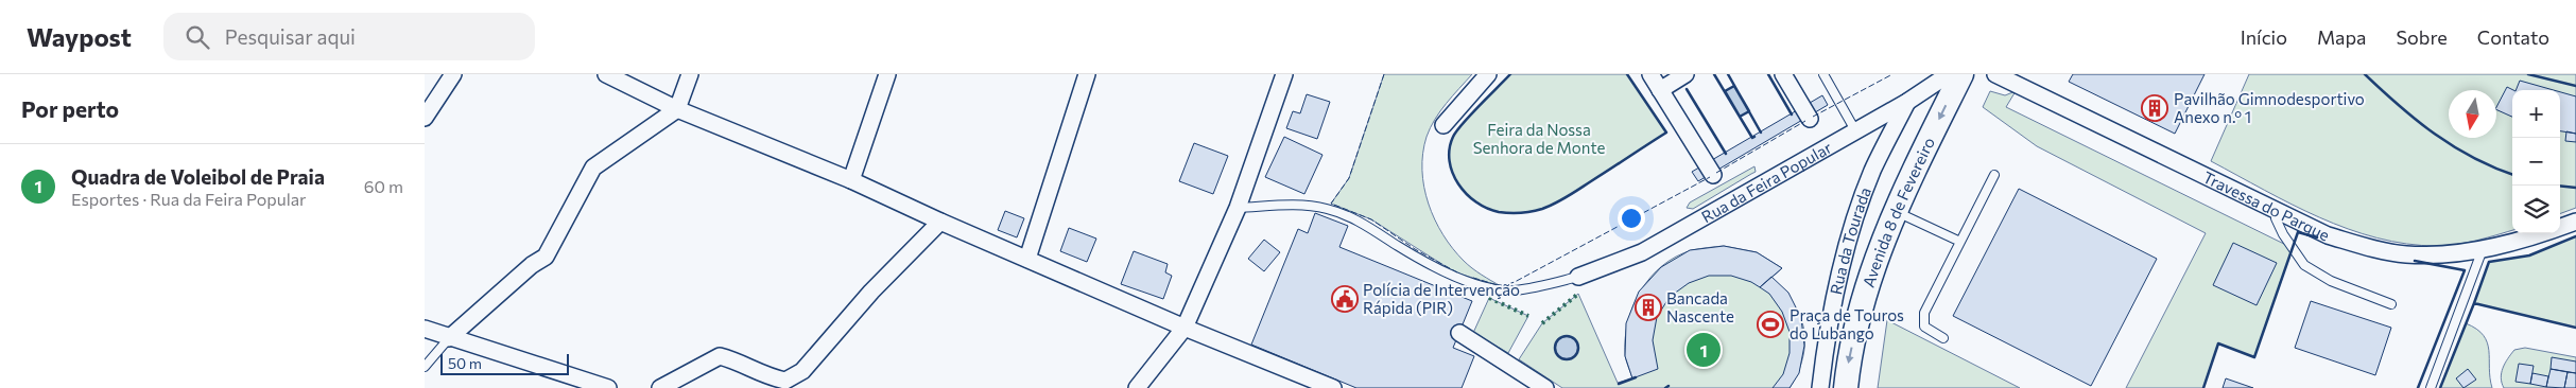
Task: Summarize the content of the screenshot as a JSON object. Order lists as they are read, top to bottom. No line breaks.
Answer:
{"streets":{"main road":["Avenida 8 de Fevereiro"],"street":["Rua da Feira Popular","Travessa do Parque","Rua da Tourada"]},"crossings":[["Rua da Feira Popular","Rua da Tourada"]],"one_way":["Avenida 8 de Fevereiro"],"parks":["Feira da Nossa Senhora de Monte"],"places":{"building":["Pavilhão Gimnodesportivo Anexo n.º 1","Bancada Nascente"],"public building":["Polícia de Intervenção Rápida (PIR)"],"sports":["Praça de Touros do Lubango"]},"scale_bar":"50 m","north":"bottom","page":{"header":"Waypost","search":"Pesquisar aqui","nav":["Início","Mapa","Sobre","Contato"],"heading":"Por perto","map_buttons":["+","−"],"list":[{"mark":"1","name":"Quadra de Voleibol de Praia","note":"Esportes · Rua da Feira Popular","value":"60 m"}],"pins":"1","scale":"50 m"}}
